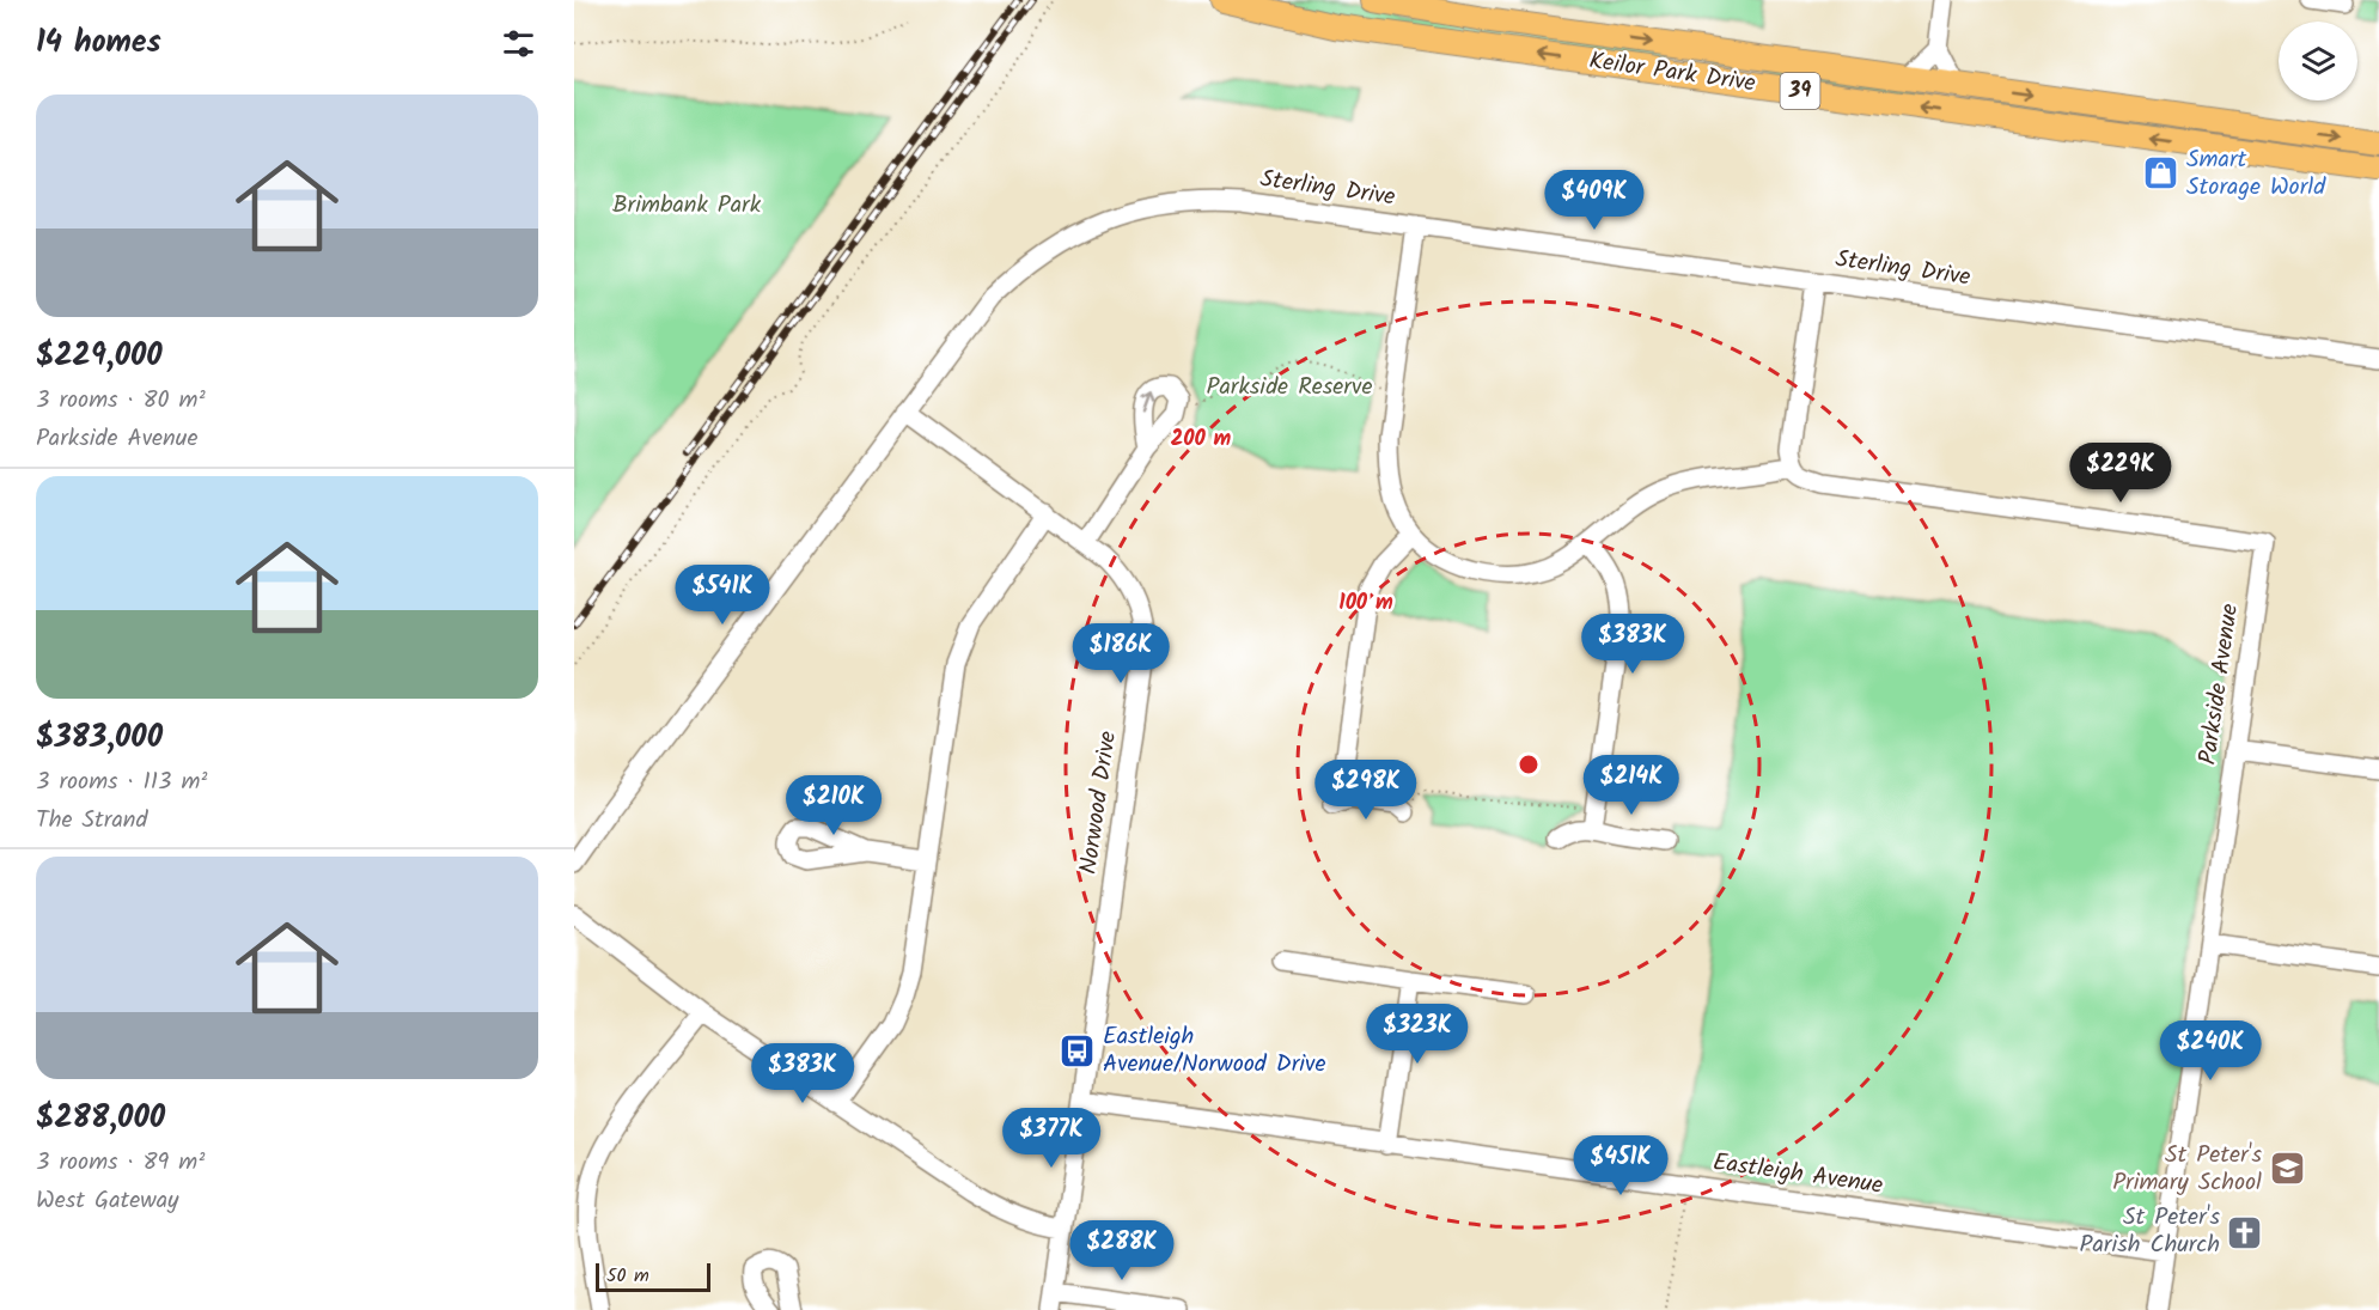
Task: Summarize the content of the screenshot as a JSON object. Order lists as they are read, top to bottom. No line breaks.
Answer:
{"streets":{"main road":["Keilor Park Drive","39"],"street":["Sterling Drive","Parkside Avenue","Norwood Drive","Eastleigh Avenue"]},"crossings":[["Sterling Drive","Norwood Drive"],["Parkside Avenue","Eastleigh Avenue"],["Norwood Drive","Eastleigh Avenue"]],"parks":["Brimbank Park","Parkside Reserve"],"places":{"shop":["Smart Storage World"],"bus stop":["Eastleigh Avenue/Norwood Drive"],"school or university":["St Peter's Primary School"],"church":["St Peter's Parish Church"]},"scale_bar":"50 m","page":{"heading":"14 homes","list":[{"name":"$229,000","note":"3 rooms · 80 m² · Parkside Avenue"},{"name":"$383,000","note":"3 rooms · 113 m² · The Strand"},{"name":"$288,000","note":"3 rooms · 89 m² · West Gateway"}],"price":["$409K","$229K","$541K","$383K","$186K","$214K","$298K","$210K","$323K","$240K","$383K","$377K","$451K","$288K"],"scale":"50 m"},"rings":["200 m","100 m"]}
